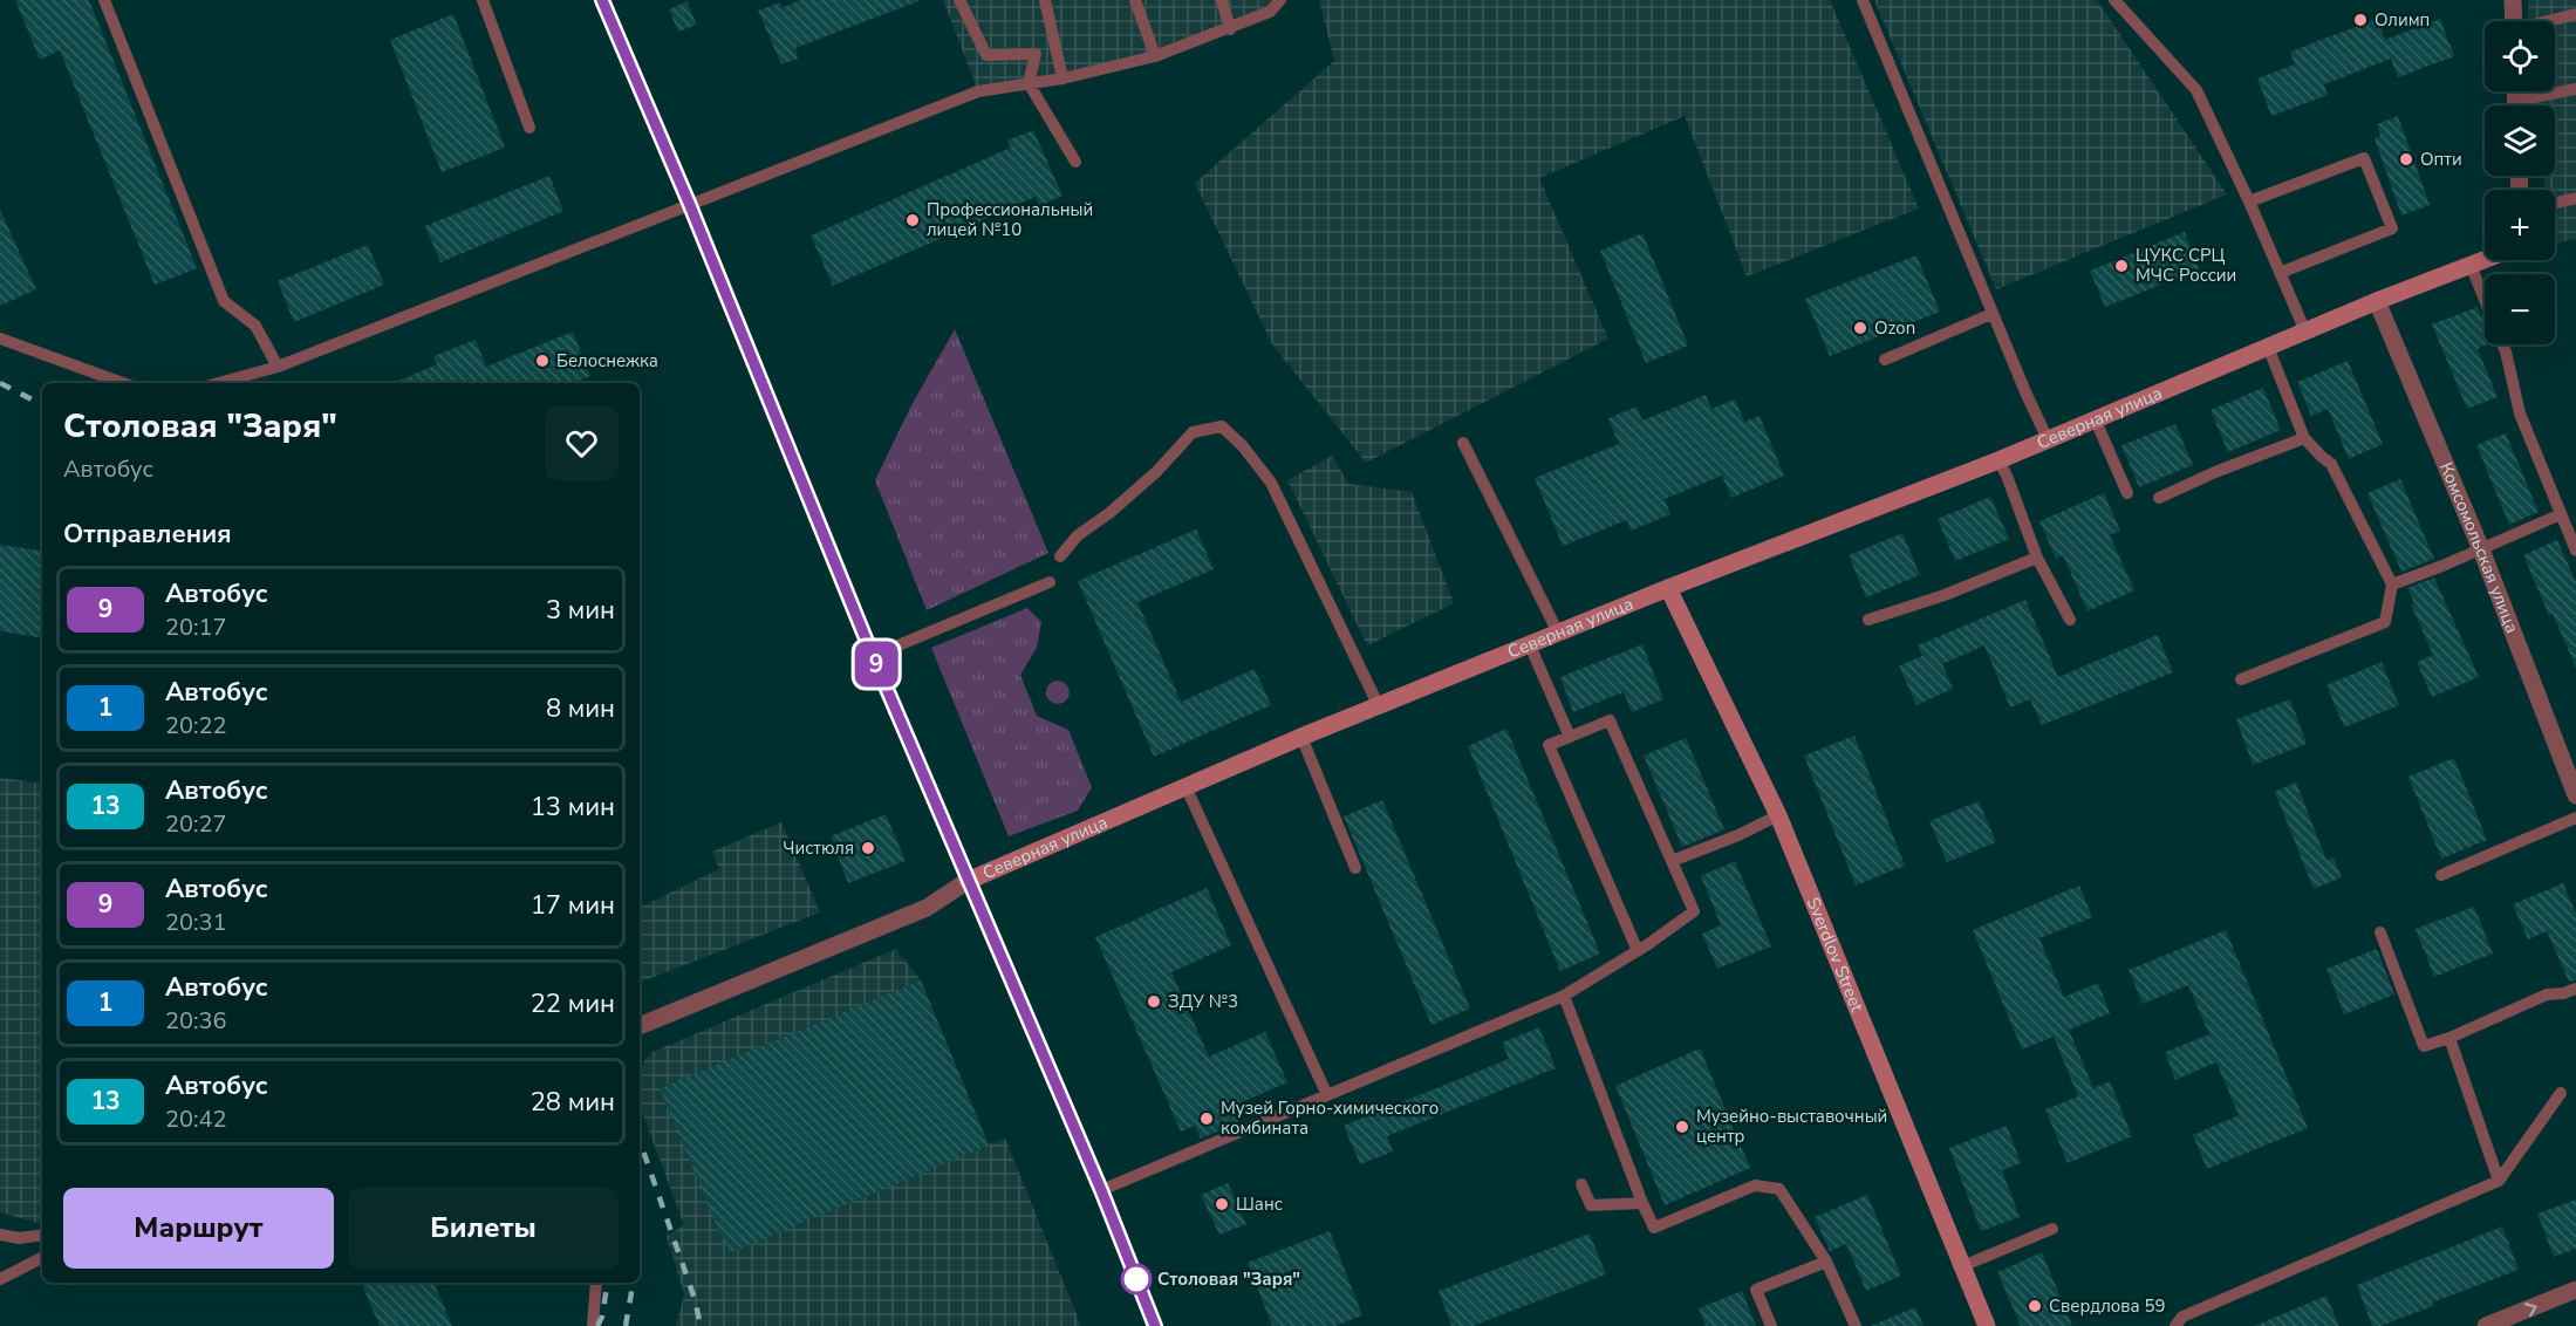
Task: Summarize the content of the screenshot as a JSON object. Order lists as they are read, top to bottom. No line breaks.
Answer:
{"streets":{"street":["Северная улица","Комсомольская улица","Sverdlov Street"]},"crossings":[["Северная улица","Комсомольская улица"],["Северная улица","Sverdlov Street"]],"places":["Олимп","Опти","Профессиональный лицей №10","ЦУКС СРЦ МЧС России","Ozon","Белоснежка","Чистюля","ЗДУ №3","Музей Горно-химического комбината","Музейно-выставочный центр","Шанс","Столовая \"Заря\"","Свердлова 59"],"lines":["bus line 9"],"page":{"on_map":"9","map_buttons":["+","−"],"heading":[["Столовая \"Заря\"","Автобус"],"Отправления"],"list":[{"mark":"9","name":"Автобус","note":"20:17","value":"3 мин"},{"mark":"1","name":"Автобус","note":"20:22","value":"8 мин"},{"mark":"13","name":"Автобус","note":"20:27","value":"13 мин"},{"mark":"9","name":"Автобус","note":"20:31","value":"17 мин"},{"mark":"1","name":"Автобус","note":"20:36","value":"22 мин"},{"mark":"13","name":"Автобус","note":"20:42","value":"28 мин"}],"buttons":["Маршрут","Билеты"]}}
